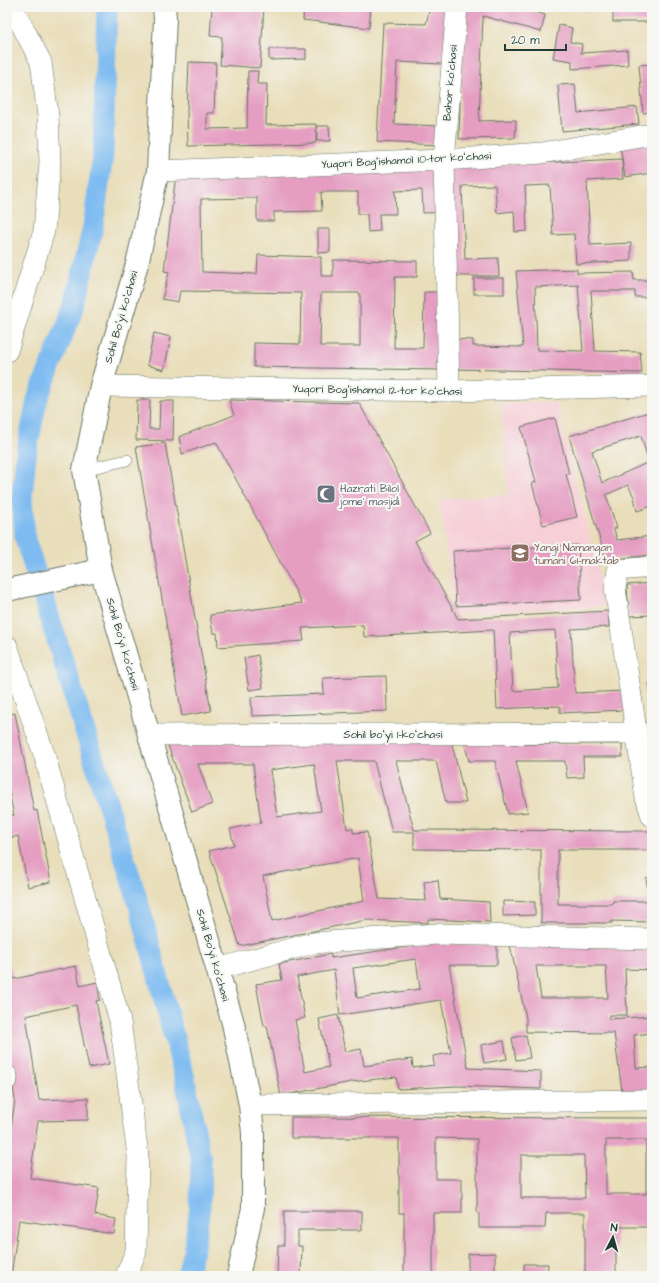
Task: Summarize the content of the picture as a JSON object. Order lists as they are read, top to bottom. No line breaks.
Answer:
{"streets":{"main road":["Sohil Boʻyi koʻchasi"],"street":["Bahor koʻchasi","Yuqori Bogʻishamol 10-tor koʻchasi","Yuqori Bogʻishamol 12-tor koʻchasi","Sohil boʻyi 1-koʻchasi"]},"crossings":[["Bahor koʻchasi","Yuqori Bogʻishamol 10-tor koʻchasi"],["Bahor koʻchasi","Yuqori Bogʻishamol 12-tor koʻchasi"],["Yuqori Bogʻishamol 10-tor koʻchasi","Sohil Boʻyi koʻchasi"],["Sohil Boʻyi koʻchasi","Yuqori Bogʻishamol 12-tor koʻchasi"],["Sohil Boʻyi koʻchasi","Sohil boʻyi 1-koʻchasi"]],"places":{"mosque":["Hazrati Bilol jome’ masjidi"],"school or university":["Yangi Namangan tumani 61-maktab"]},"scale_bar":"20 m","north":"top"}
